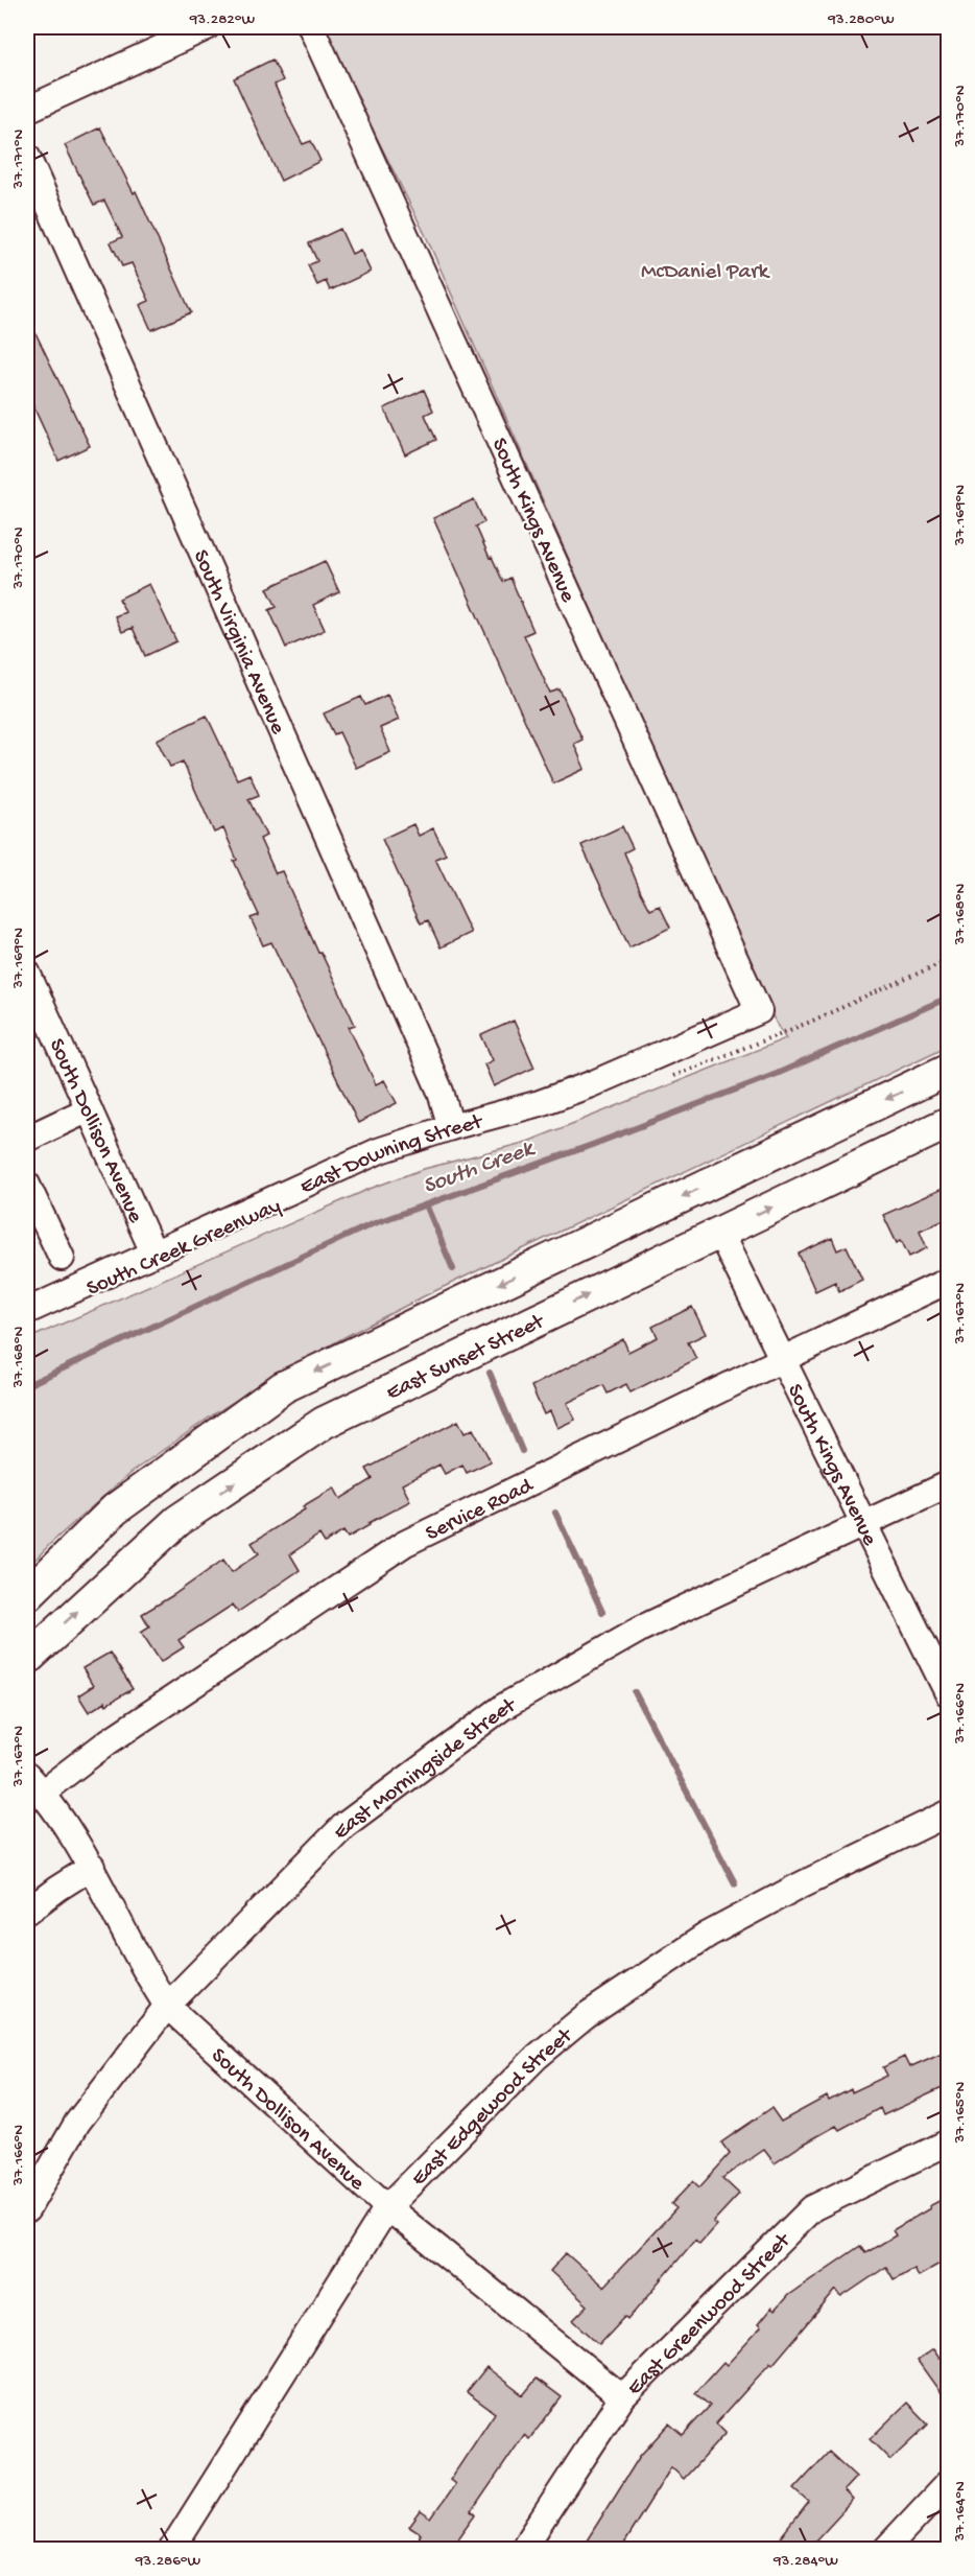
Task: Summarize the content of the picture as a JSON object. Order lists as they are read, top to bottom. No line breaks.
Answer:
{"streets":{"main road":["East Sunset Street"],"street":["South Kings Avenue","South Virginia Avenue","South Dollison Avenue","East Downing Street","Service Road","East Morningside Street","East Edgewood Street","East Greenwood Street"]},"crossings":[["South Kings Avenue","East Downing Street"],["South Kings Avenue","East Sunset Street"],["South Kings Avenue","Service Road"],["South Kings Avenue","East Morningside Street"],["South Virginia Avenue","East Downing Street"],["South Dollison Avenue","East Downing Street"],["South Dollison Avenue","Service Road"],["South Dollison Avenue","East Morningside Street"],["South Dollison Avenue","East Edgewood Street"],["South Dollison Avenue","East Greenwood Street"]],"water":["South Creek"],"parks":["McDaniel Park"],"coordinates":["93.282°W","93.280°W","37.170°N","37.171°N","37.169°N","37.168°N","37.167°N","37.166°N","37.165°N","37.164°N","93.286°W","93.284°W"]}
